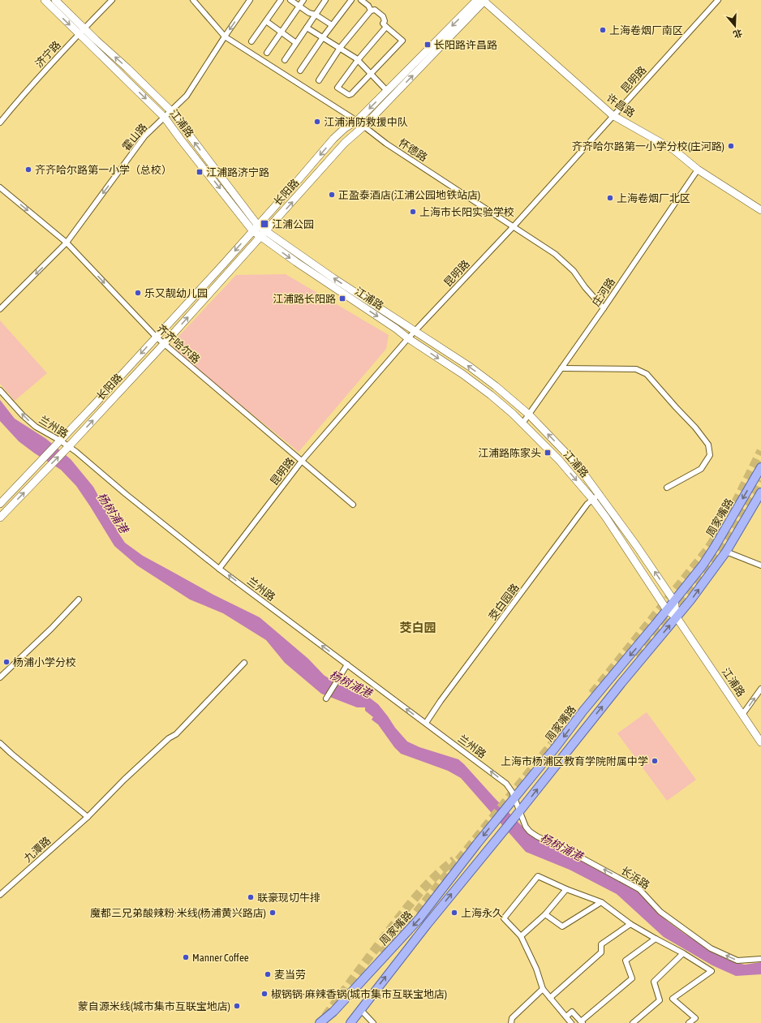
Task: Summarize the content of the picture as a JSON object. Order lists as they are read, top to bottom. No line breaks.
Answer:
{"streets":{"main road":["许昌路","江浦路","长阳路","周家嘴路"],"street":["济宁路","昆明路","霍山路","怀德路","庄河路","齐齐哈尔路","兰州路","茭白园路","九潭路","长浜路"]},"crossings":[["济宁路","江浦路"],["昆明路","许昌路"],["昆明路","江浦路"],["昆明路","怀德路"],["昆明路","齐齐哈尔路"],["昆明路","兰州路"],["许昌路","长阳路"],["许昌路","庄河路"],["江浦路","霍山路"],["江浦路","长阳路"],["江浦路","庄河路"],["江浦路","周家嘴路"],["江浦路","茭白园路"],["霍山路","怀德路"],["霍山路","齐齐哈尔路"],["怀德路","长阳路"],["怀德路","庄河路"],["长阳路","齐齐哈尔路"],["长阳路","兰州路"],["兰州路","周家嘴路"],["兰州路","茭白园路"],["兰州路","长浜路"],["周家嘴路","长浜路"]],"one_way":["霍山路","齐齐哈尔路","兰州路"],"districts":["茭白园"],"water":["杨树浦港"],"places":{"other":["上海卷烟厂南区","江浦消防救援中队","齐齐哈尔路第一小学分校(庄河路)","齐齐哈尔路第一小学（总校）","正盈泰酒店(江浦公园地铁站店)","上海卷烟厂北区","上海市长阳实验学校","乐又靓幼儿园","杨浦小学分校","上海市杨浦区教育学院附属中学","联豪现切牛排","魔都三兄弟酸辣粉·米线(杨浦黄兴路店)","上海永久","Manner Coffee","麦当劳","椒锅锅·麻辣香锅(城市集市互联宝地店)","蒙自源米线(城市集市互联宝地店)"],"transit":["长阳路许昌路","江浦路济宁路","江浦公园","江浦路长阳路","江浦路陈家头"]},"north":"bottom"}
